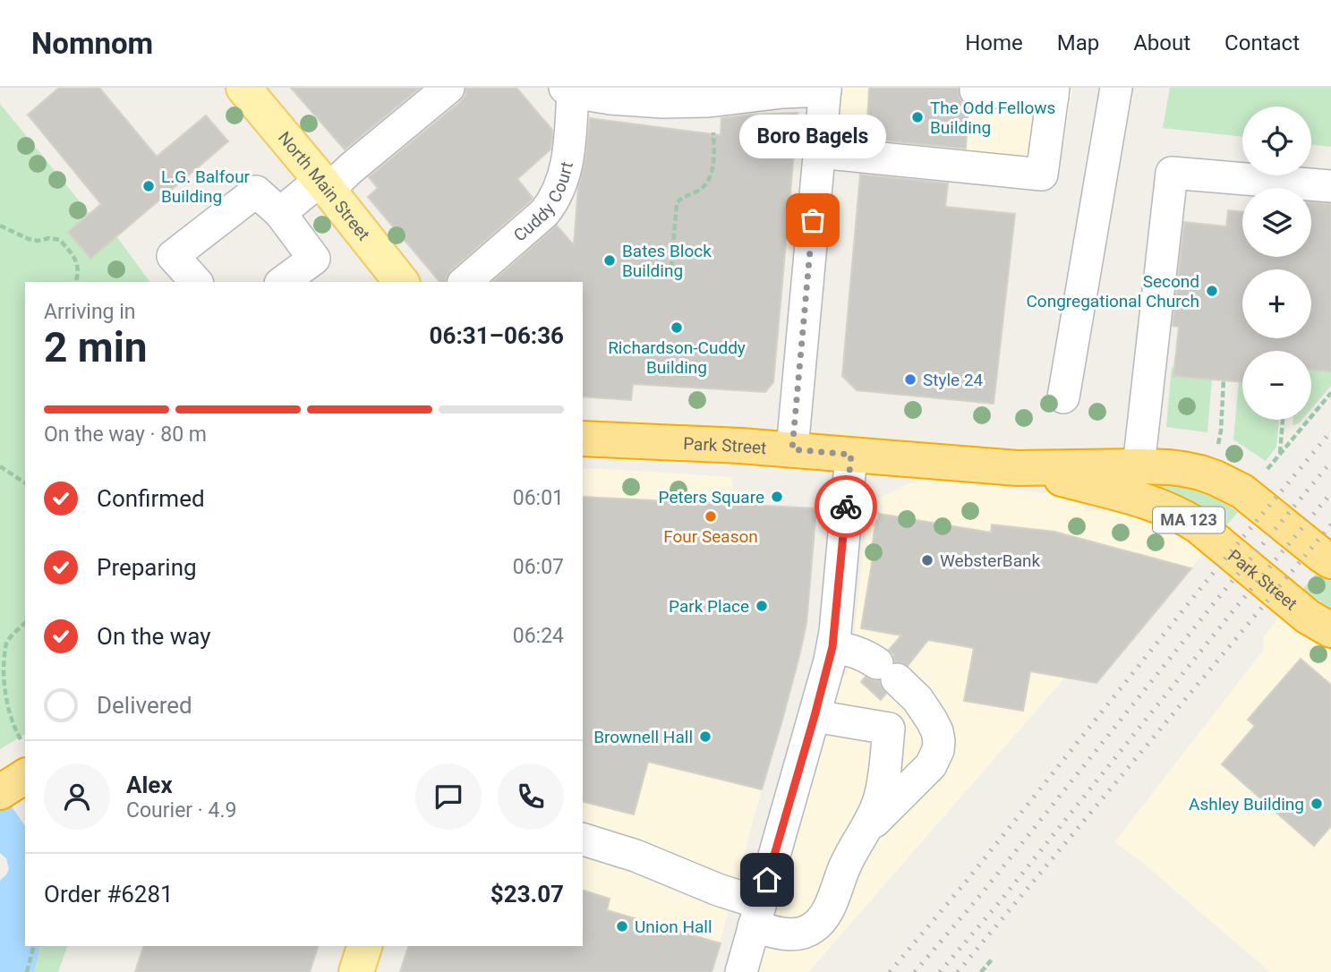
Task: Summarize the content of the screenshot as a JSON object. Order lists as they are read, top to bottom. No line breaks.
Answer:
{"streets":{"highway":["Park Street","MA 123"],"main road":["North Main Street"],"street":["Cuddy Court"]},"places":["The Odd Fellows Building","L.G. Balfour Building","Boro Bagels","Bates Block Building","Second Congregational Church","Richardson-Cuddy Building","Style 24","Peters Square","Four Season","WebsterBank","Park Place","Brownell Hall","Ashley Building","Union Hall"],"page":{"header":"Nomnom","nav":["Home","Map","About","Contact"],"map_buttons":["+","−"],"bubble":"Boro Bagels","heading":["2 min","Arriving in","06:31–06:36"],"panel":["Alex","Courier · 4.9","Order #6281","$23.07"],"bar":"On the way · 80 m","list":[["Confirmed","06:01"],["Preparing","06:07"],["On the way","06:24"],"Delivered"]}}
